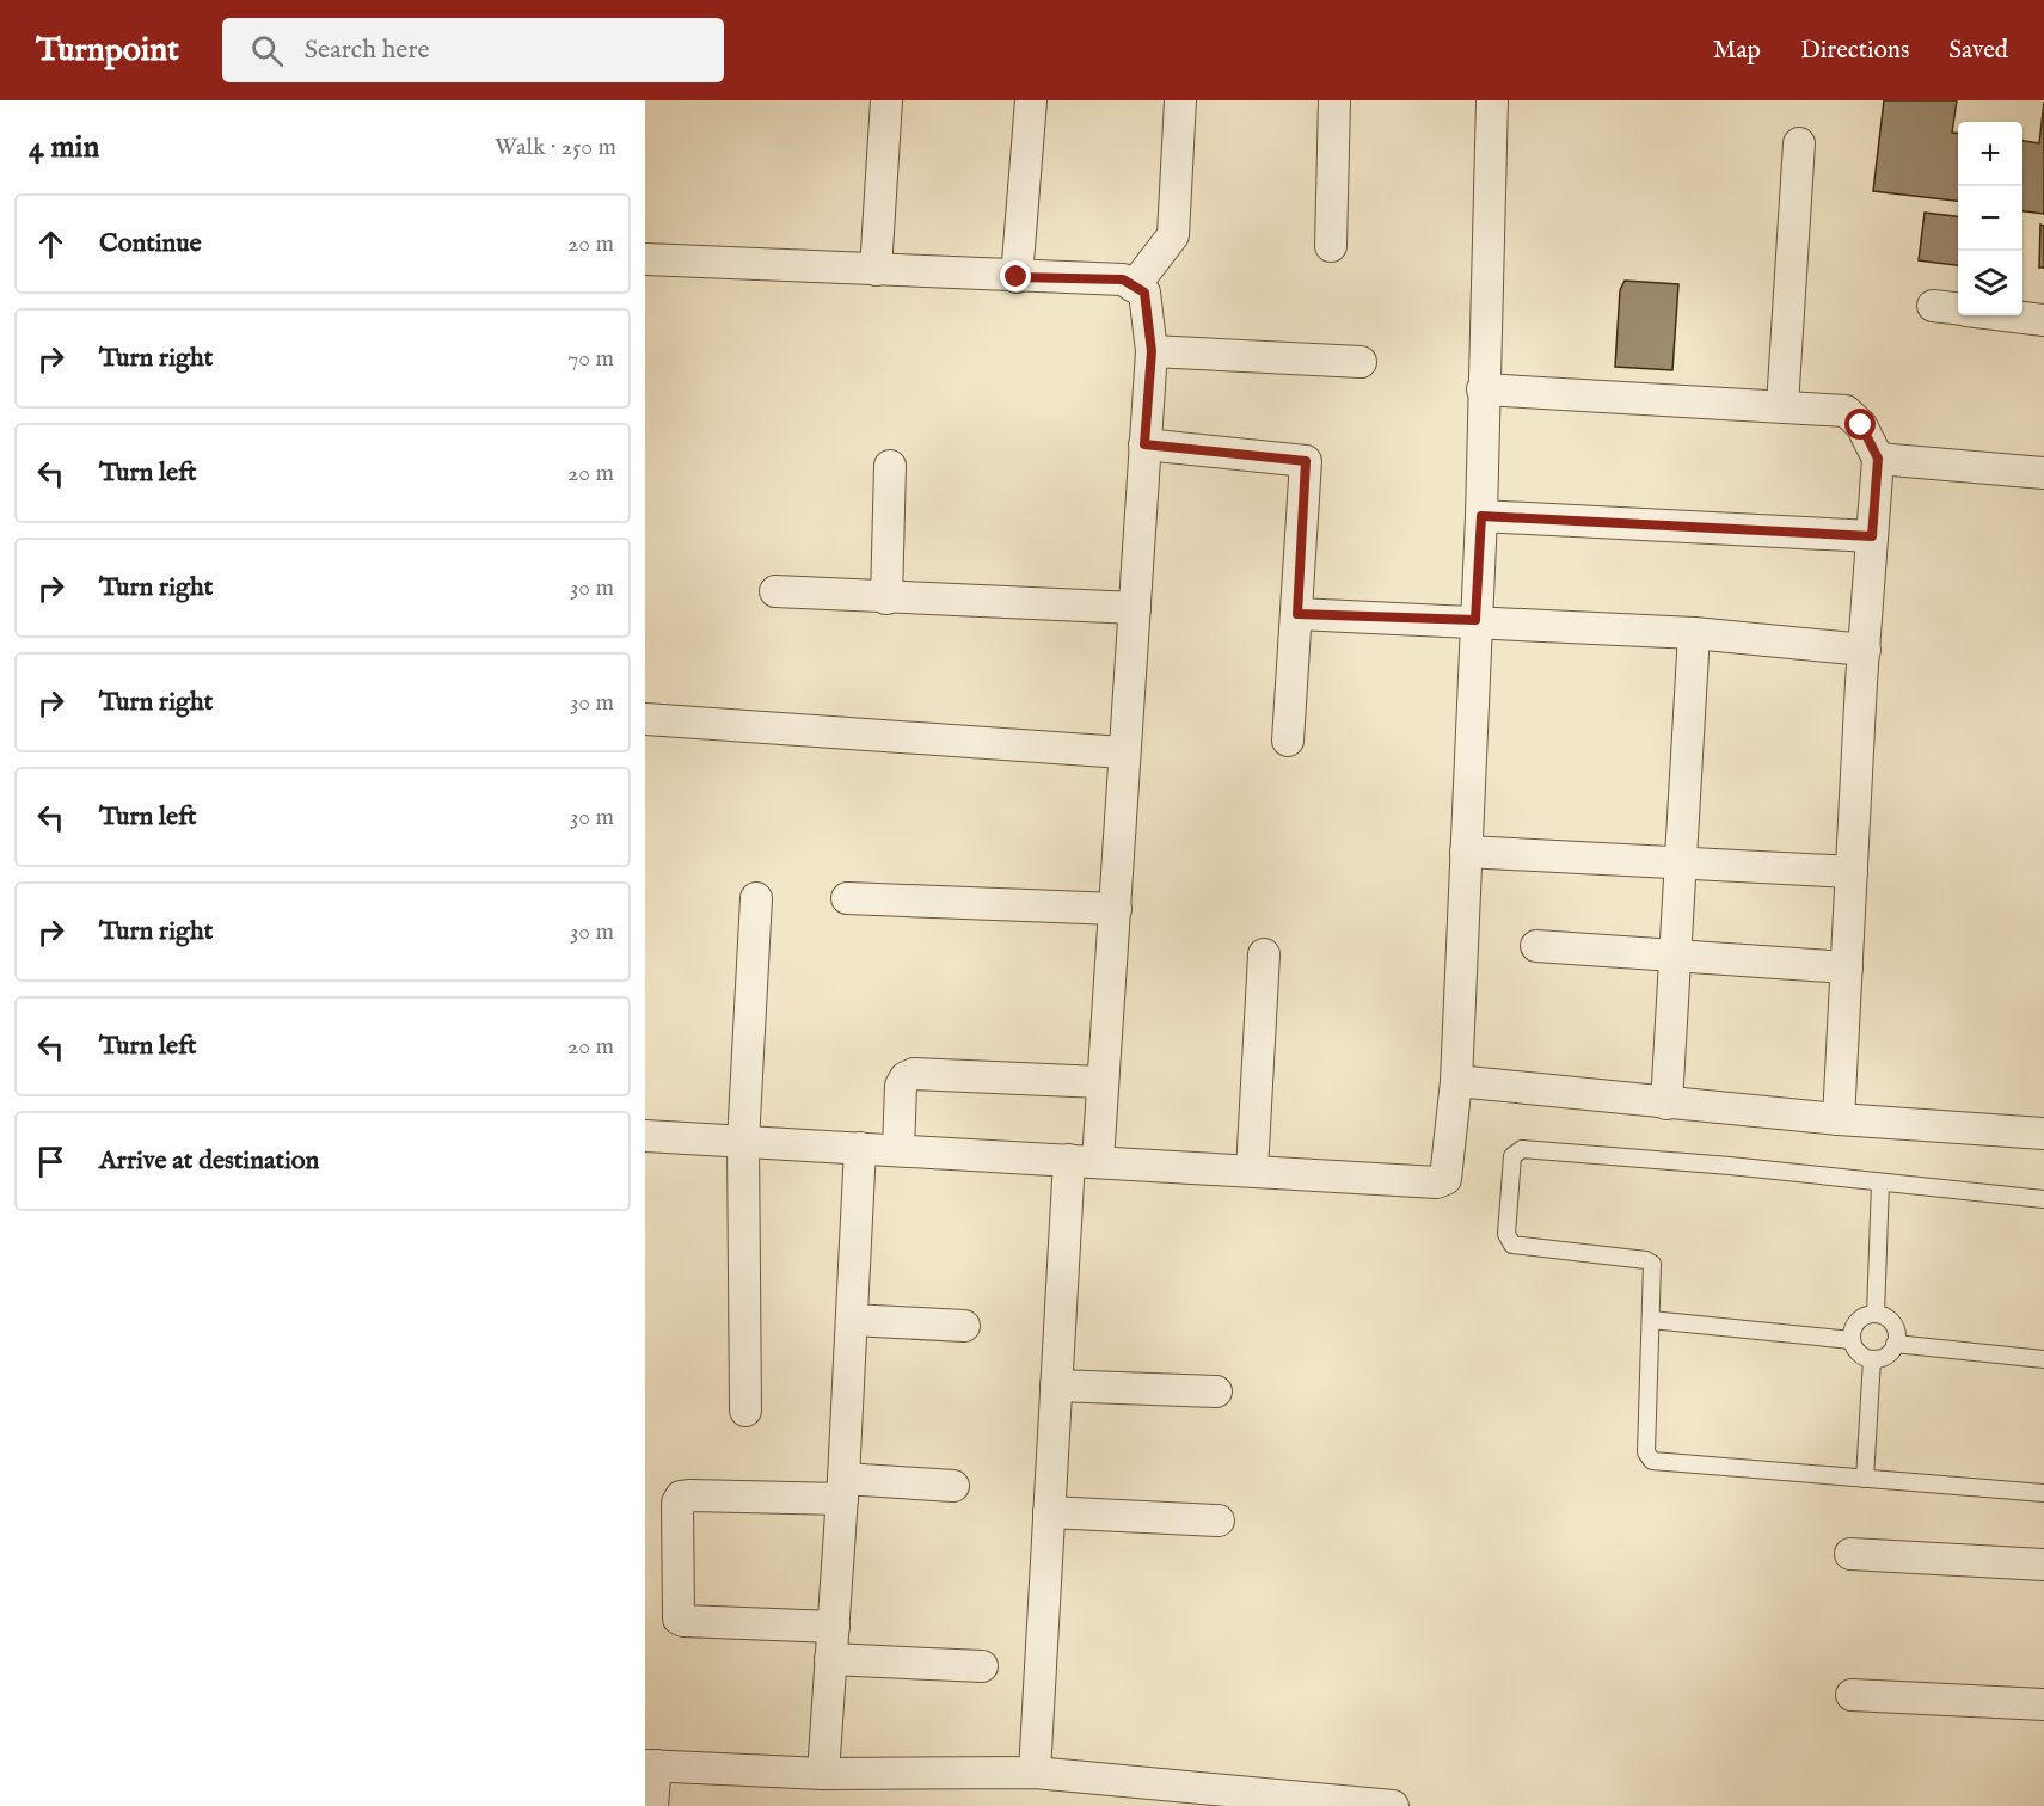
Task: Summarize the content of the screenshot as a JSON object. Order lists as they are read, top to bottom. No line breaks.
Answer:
{"page":{"header":"Turnpoint","search":"Search here","nav":["Map","Directions","Saved"],"heading":["4 min","Walk · 250 m"],"map_buttons":["+","−"],"list":[["Continue","20 m"],["Turn right","70 m"],["Turn left","20 m"],["Turn right","30 m"],["Turn right","30 m"],["Turn left","30 m"],["Turn right","30 m"],["Turn left","20 m"],"Arrive at destination"]}}
